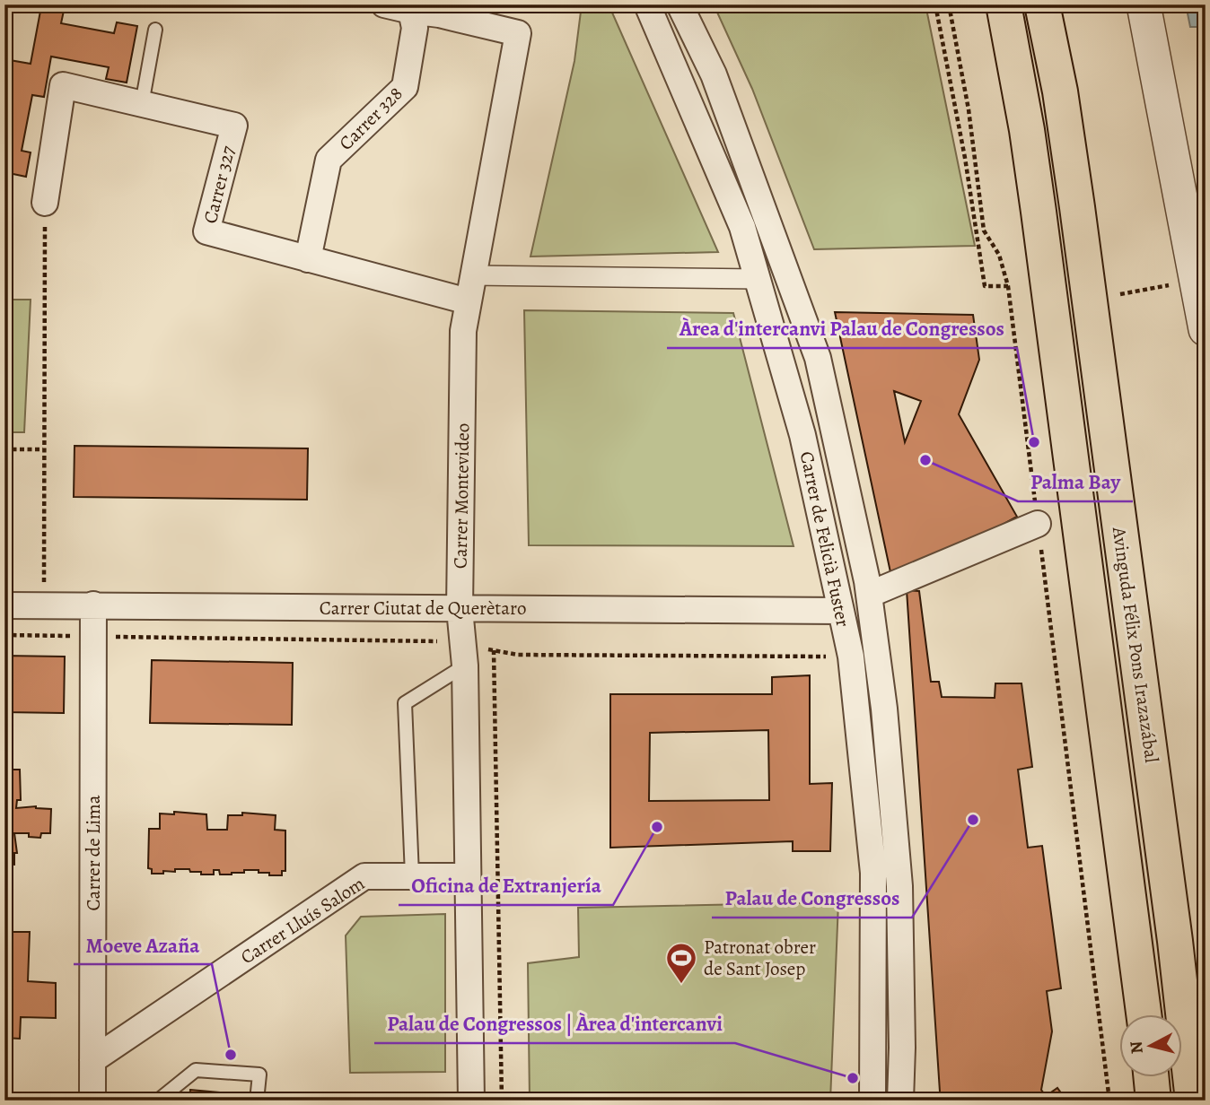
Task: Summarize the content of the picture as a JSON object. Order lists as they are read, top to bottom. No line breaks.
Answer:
{"streets":{"highway":["Avinguda Félix Pons Irazazábal"],"street":["Carrer 328","Carrer 327","Carrer Montevideo","Carrer de Felicià Fuster","Carrer Ciutat de Querètaro","Carrer de Lima","Carrer Lluís Salom"]},"crossings":[["Carrer 328","Carrer 327"],["Carrer 328","Carrer Montevideo"],["Carrer 327","Carrer Montevideo"],["Carrer Montevideo","Carrer Ciutat de Querètaro"],["Carrer Montevideo","Carrer Lluís Salom"],["Carrer de Felicià Fuster","Carrer Ciutat de Querètaro"],["Carrer Ciutat de Querètaro","Carrer de Lima"],["Carrer de Lima","Carrer Lluís Salom"]],"places":{"other":["Àrea d'intercanvi Palau de Congressos","Palma Bay","Palau de Congressos","Oficina de Extranjería","Moeve Azaña","Palau de Congressos | Àrea d'intercanvi"],"sports":["Patronat obrer de Sant Josep"]},"north":"left"}
